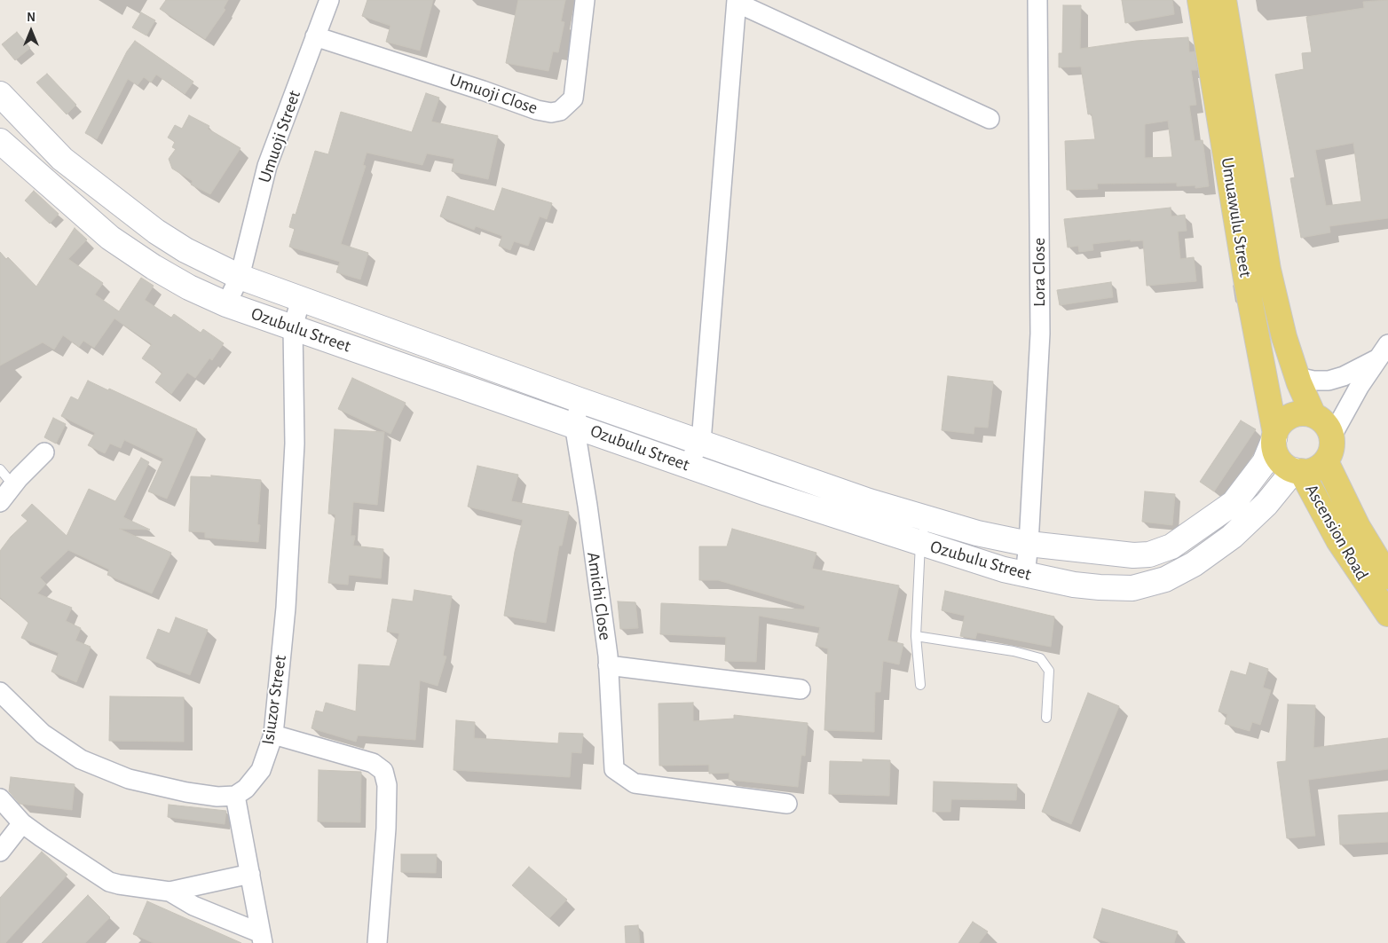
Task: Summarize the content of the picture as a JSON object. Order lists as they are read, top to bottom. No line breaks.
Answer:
{"streets":{"main road":["Umuawulu Street","Ozubulu Street","Ascension Road"],"street":["Umuoji Close","Umuoji Street","Lora Close","Amichi Close","Isiuzor Street"]},"crossings":[["Umuoji Close","Umuoji Street"],["Umuoji Street","Ozubulu Street"],["Umuawulu Street","Ozubulu Street"],["Umuawulu Street","Ascension Road"],["Lora Close","Ozubulu Street"],["Ozubulu Street","Ascension Road"],["Ozubulu Street","Amichi Close"],["Ozubulu Street","Isiuzor Street"]],"north":"top"}
